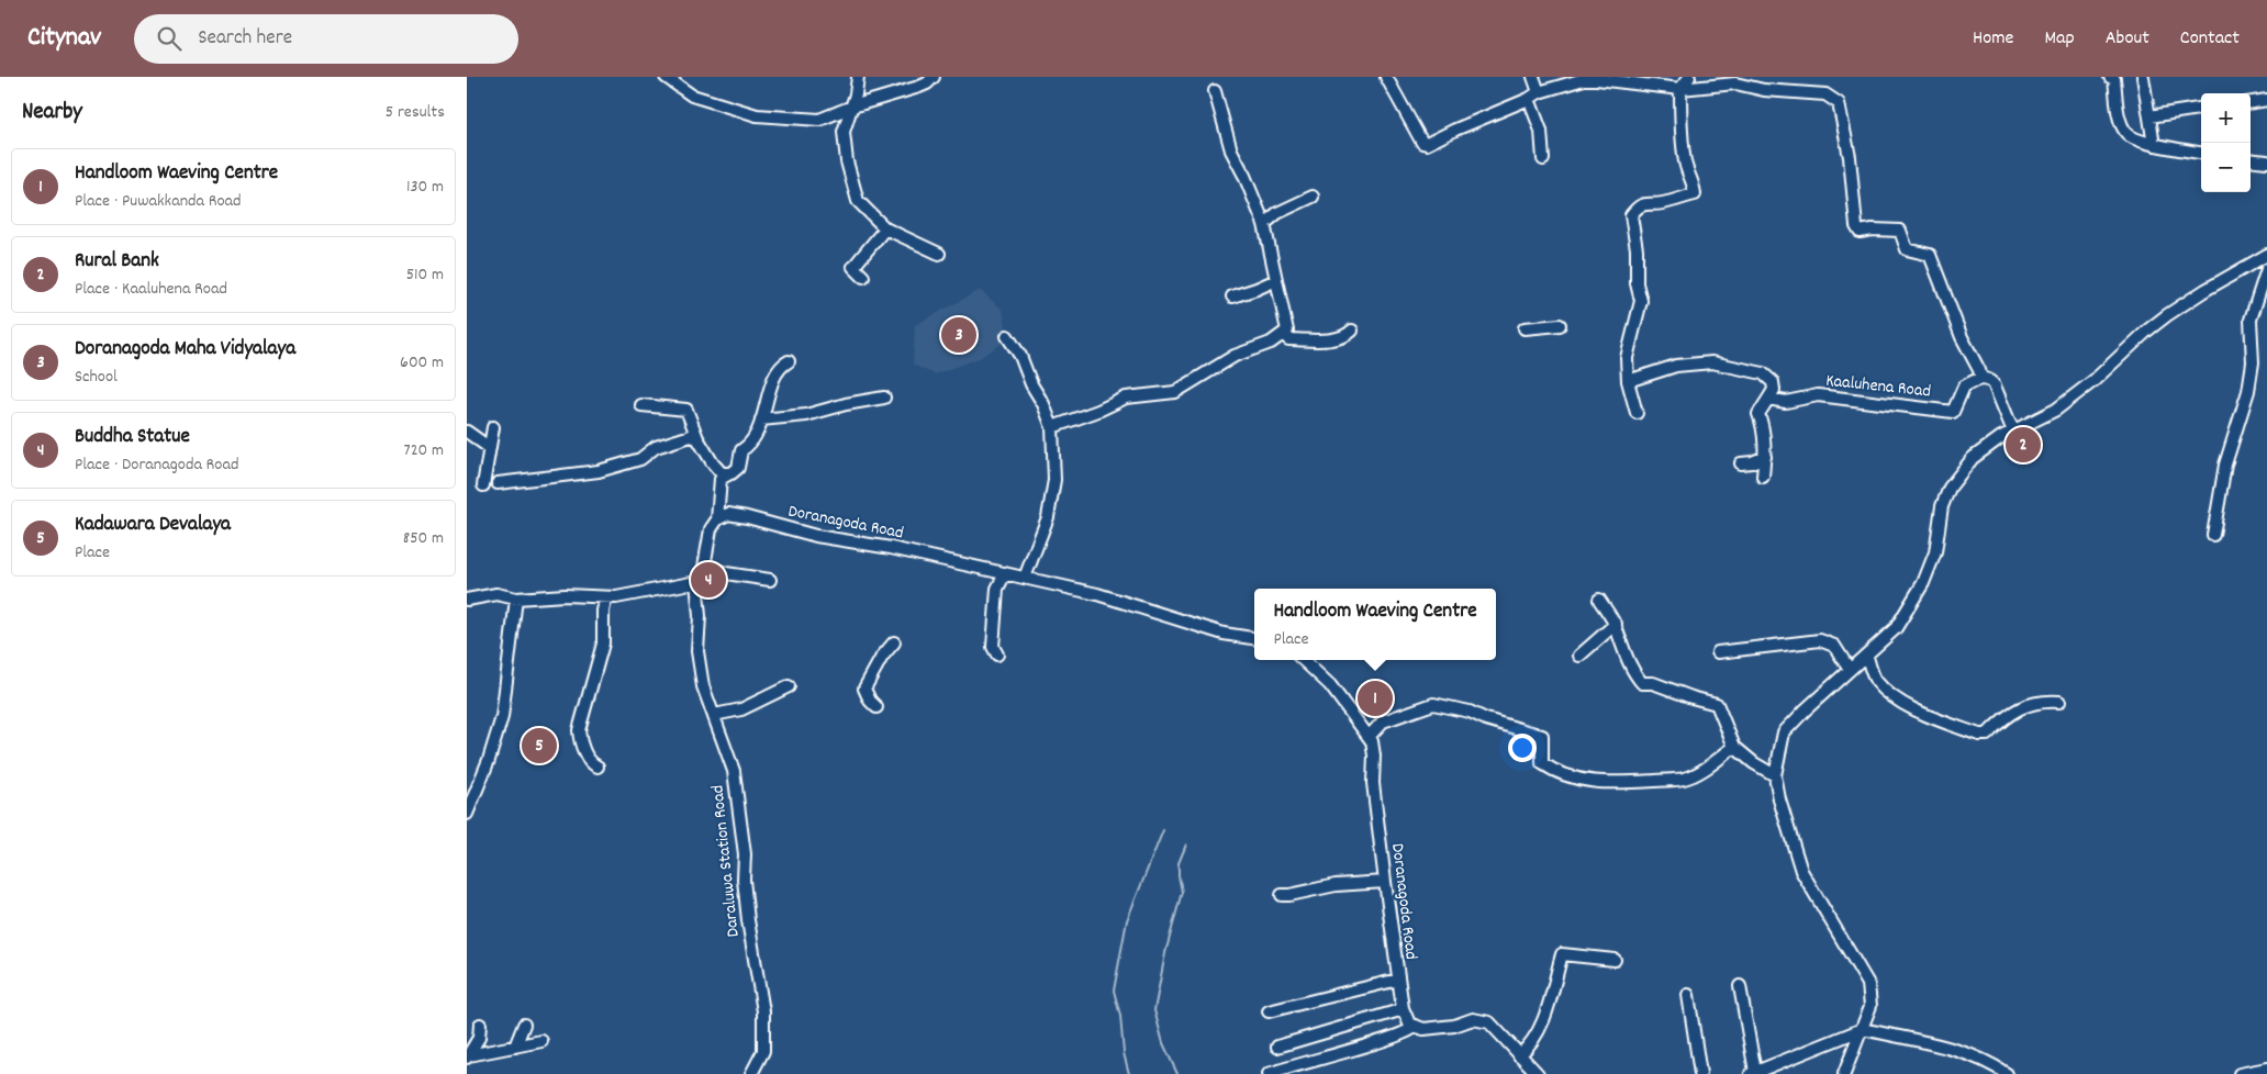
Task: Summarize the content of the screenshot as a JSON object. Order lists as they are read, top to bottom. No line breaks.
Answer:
{"streets":{"street":["Kaaluhena Road","Doranagoda Road","Daraluwa Station Road"]},"page":{"header":"Citynav","search":"Search here","nav":["Home","Map","About","Contact"],"heading":["Nearby","5 results"],"map_buttons":["+","−"],"list":[{"mark":"1","name":"Handloom Waeving Centre","note":"Place · Puwakkanda Road","value":"130 m"},{"mark":"2","name":"Rural Bank","note":"Place · Kaaluhena Road","value":"510 m"},{"mark":"3","name":"Doranagoda Maha Vidyalaya","note":"School","value":"600 m"},{"mark":"4","name":"Buddha Statue","note":"Place · Doranagoda Road","value":"720 m"},{"mark":"5","name":"Kadawara Devalaya","note":"Place","value":"850 m"}],"pins":["3","2","4","1","5"],"popup":["Handloom Waeving Centre","Place"]}}
